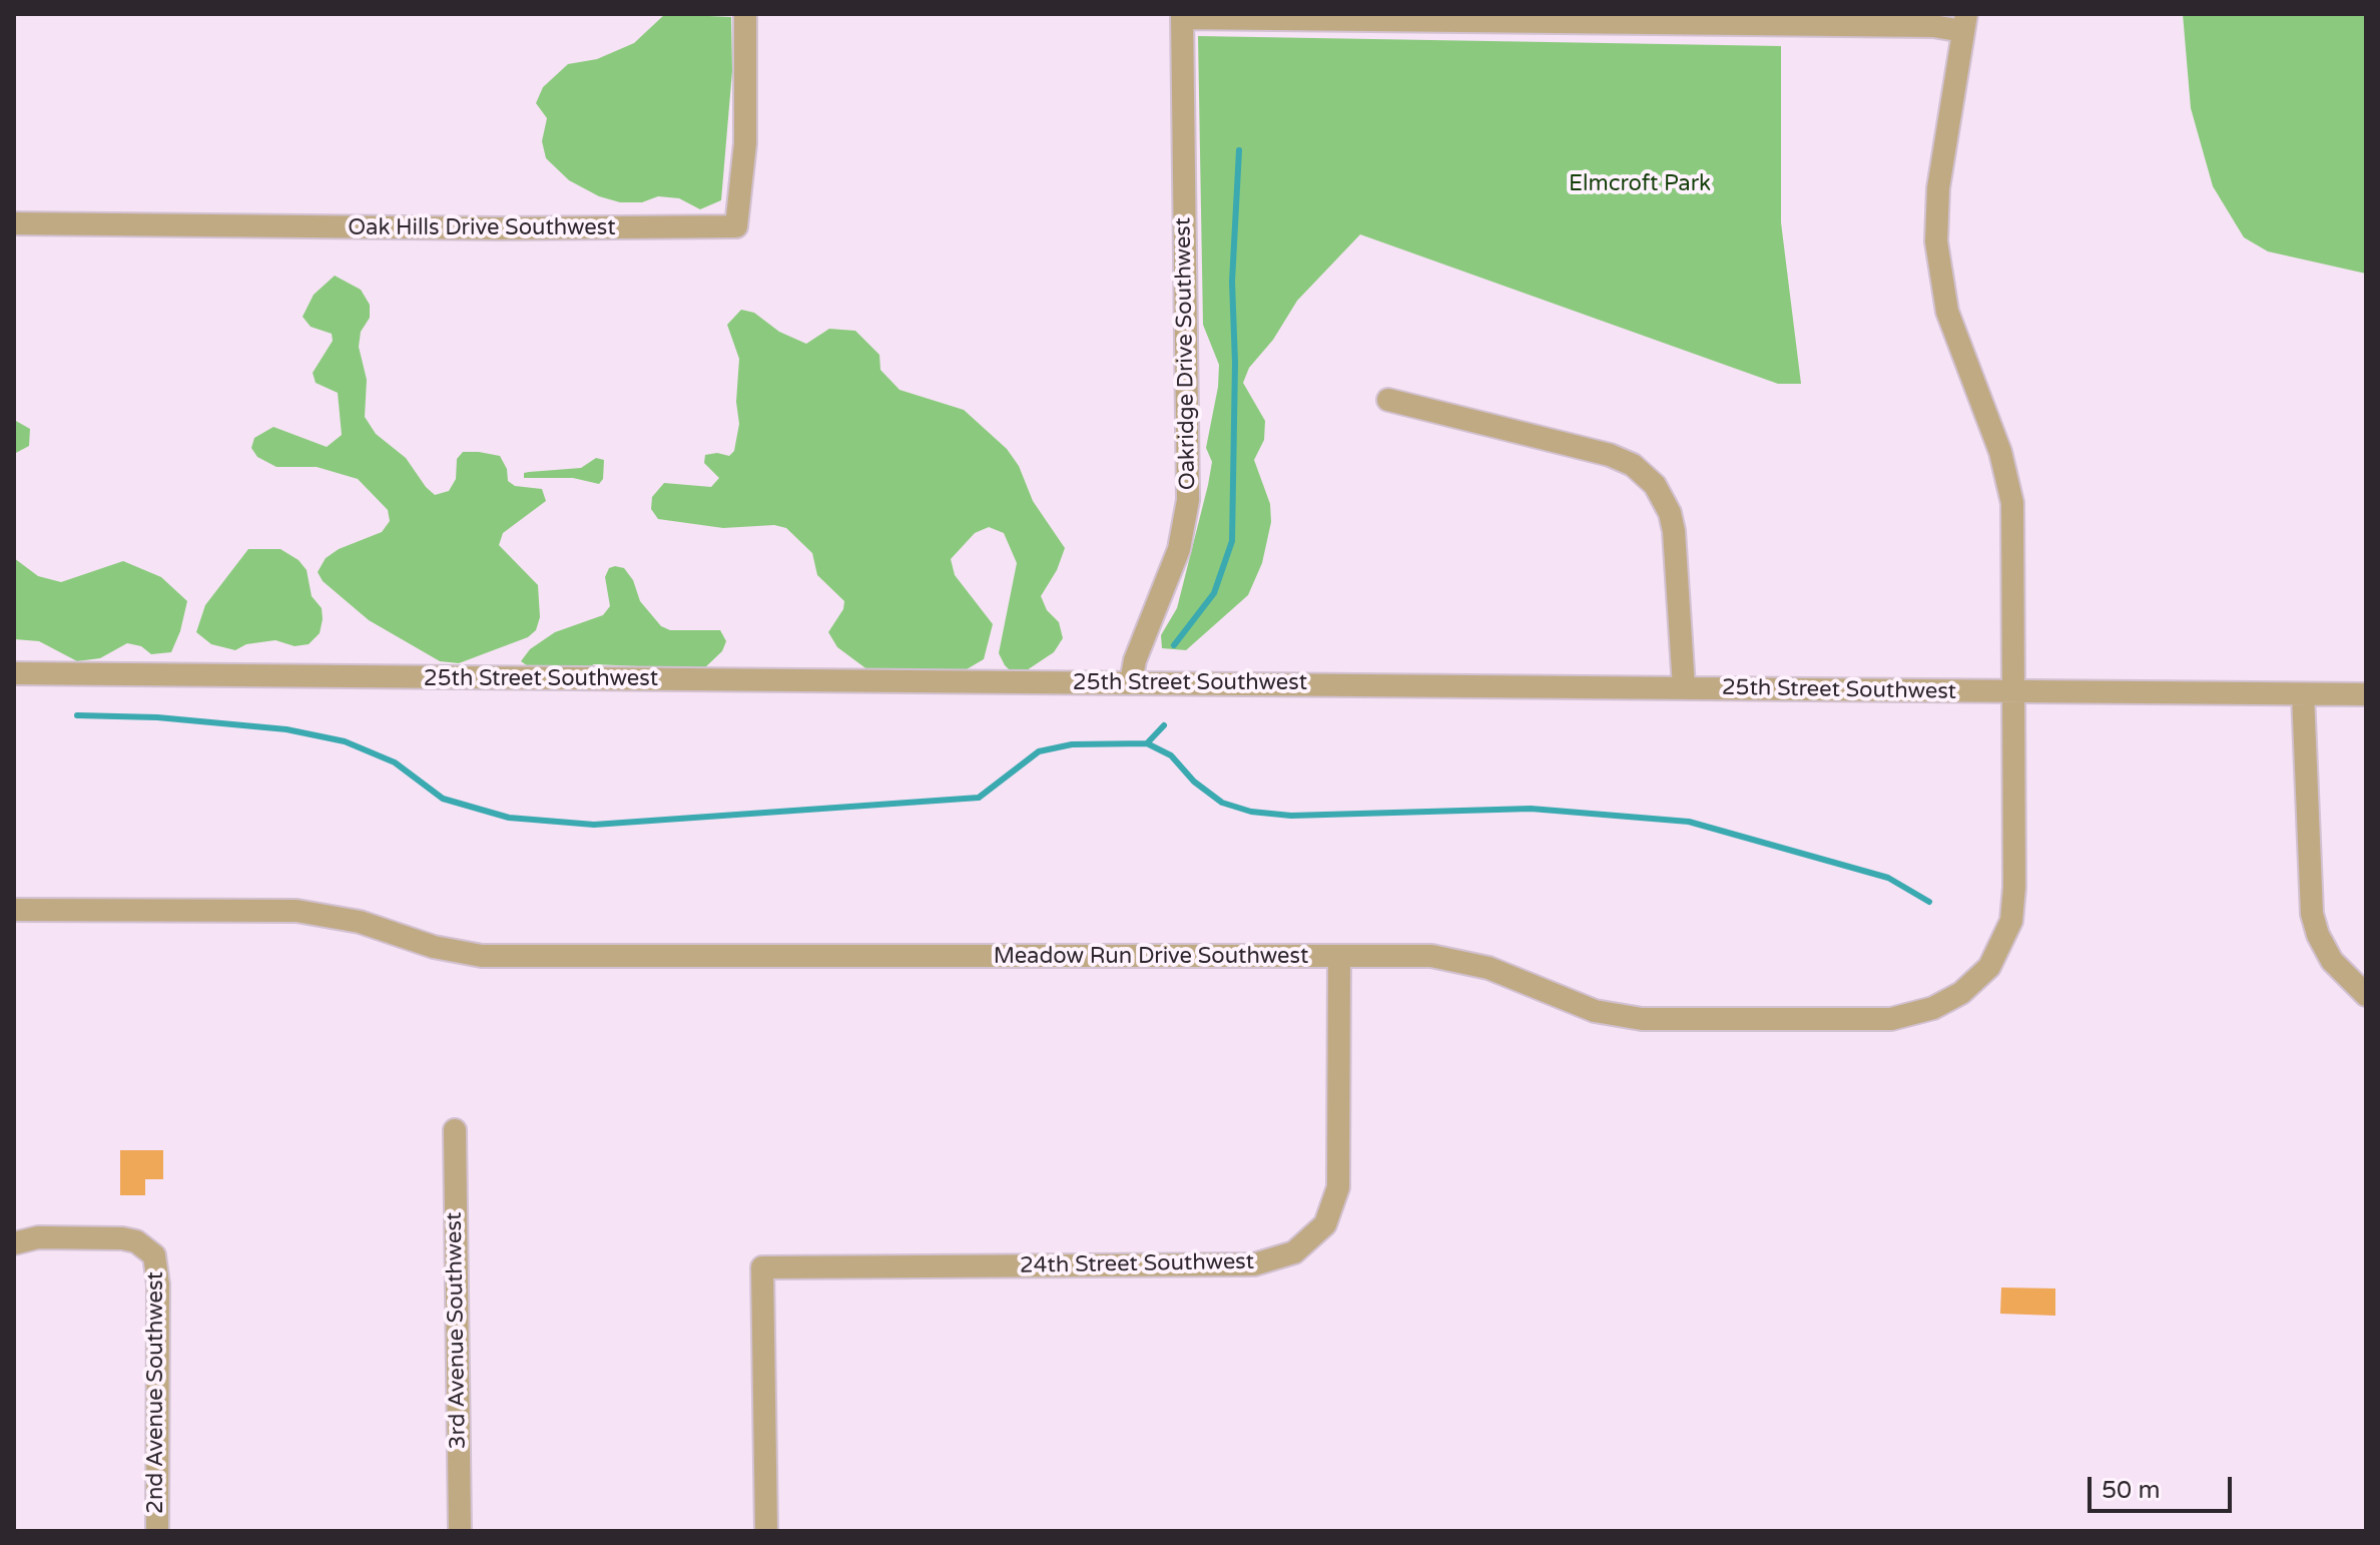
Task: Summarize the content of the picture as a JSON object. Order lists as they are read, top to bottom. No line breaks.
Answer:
{"streets":{"street":["Oak Hills Drive Southwest","Oakridge Drive Southwest","25th Street Southwest","Meadow Run Drive Southwest","24th Street Southwest","3rd Avenue Southwest","2nd Avenue Southwest"]},"crossings":[["Oakridge Drive Southwest","25th Street Southwest"],["25th Street Southwest","Meadow Run Drive Southwest"],["Meadow Run Drive Southwest","24th Street Southwest"]],"parks":["Elmcroft Park"],"scale_bar":"50 m"}
